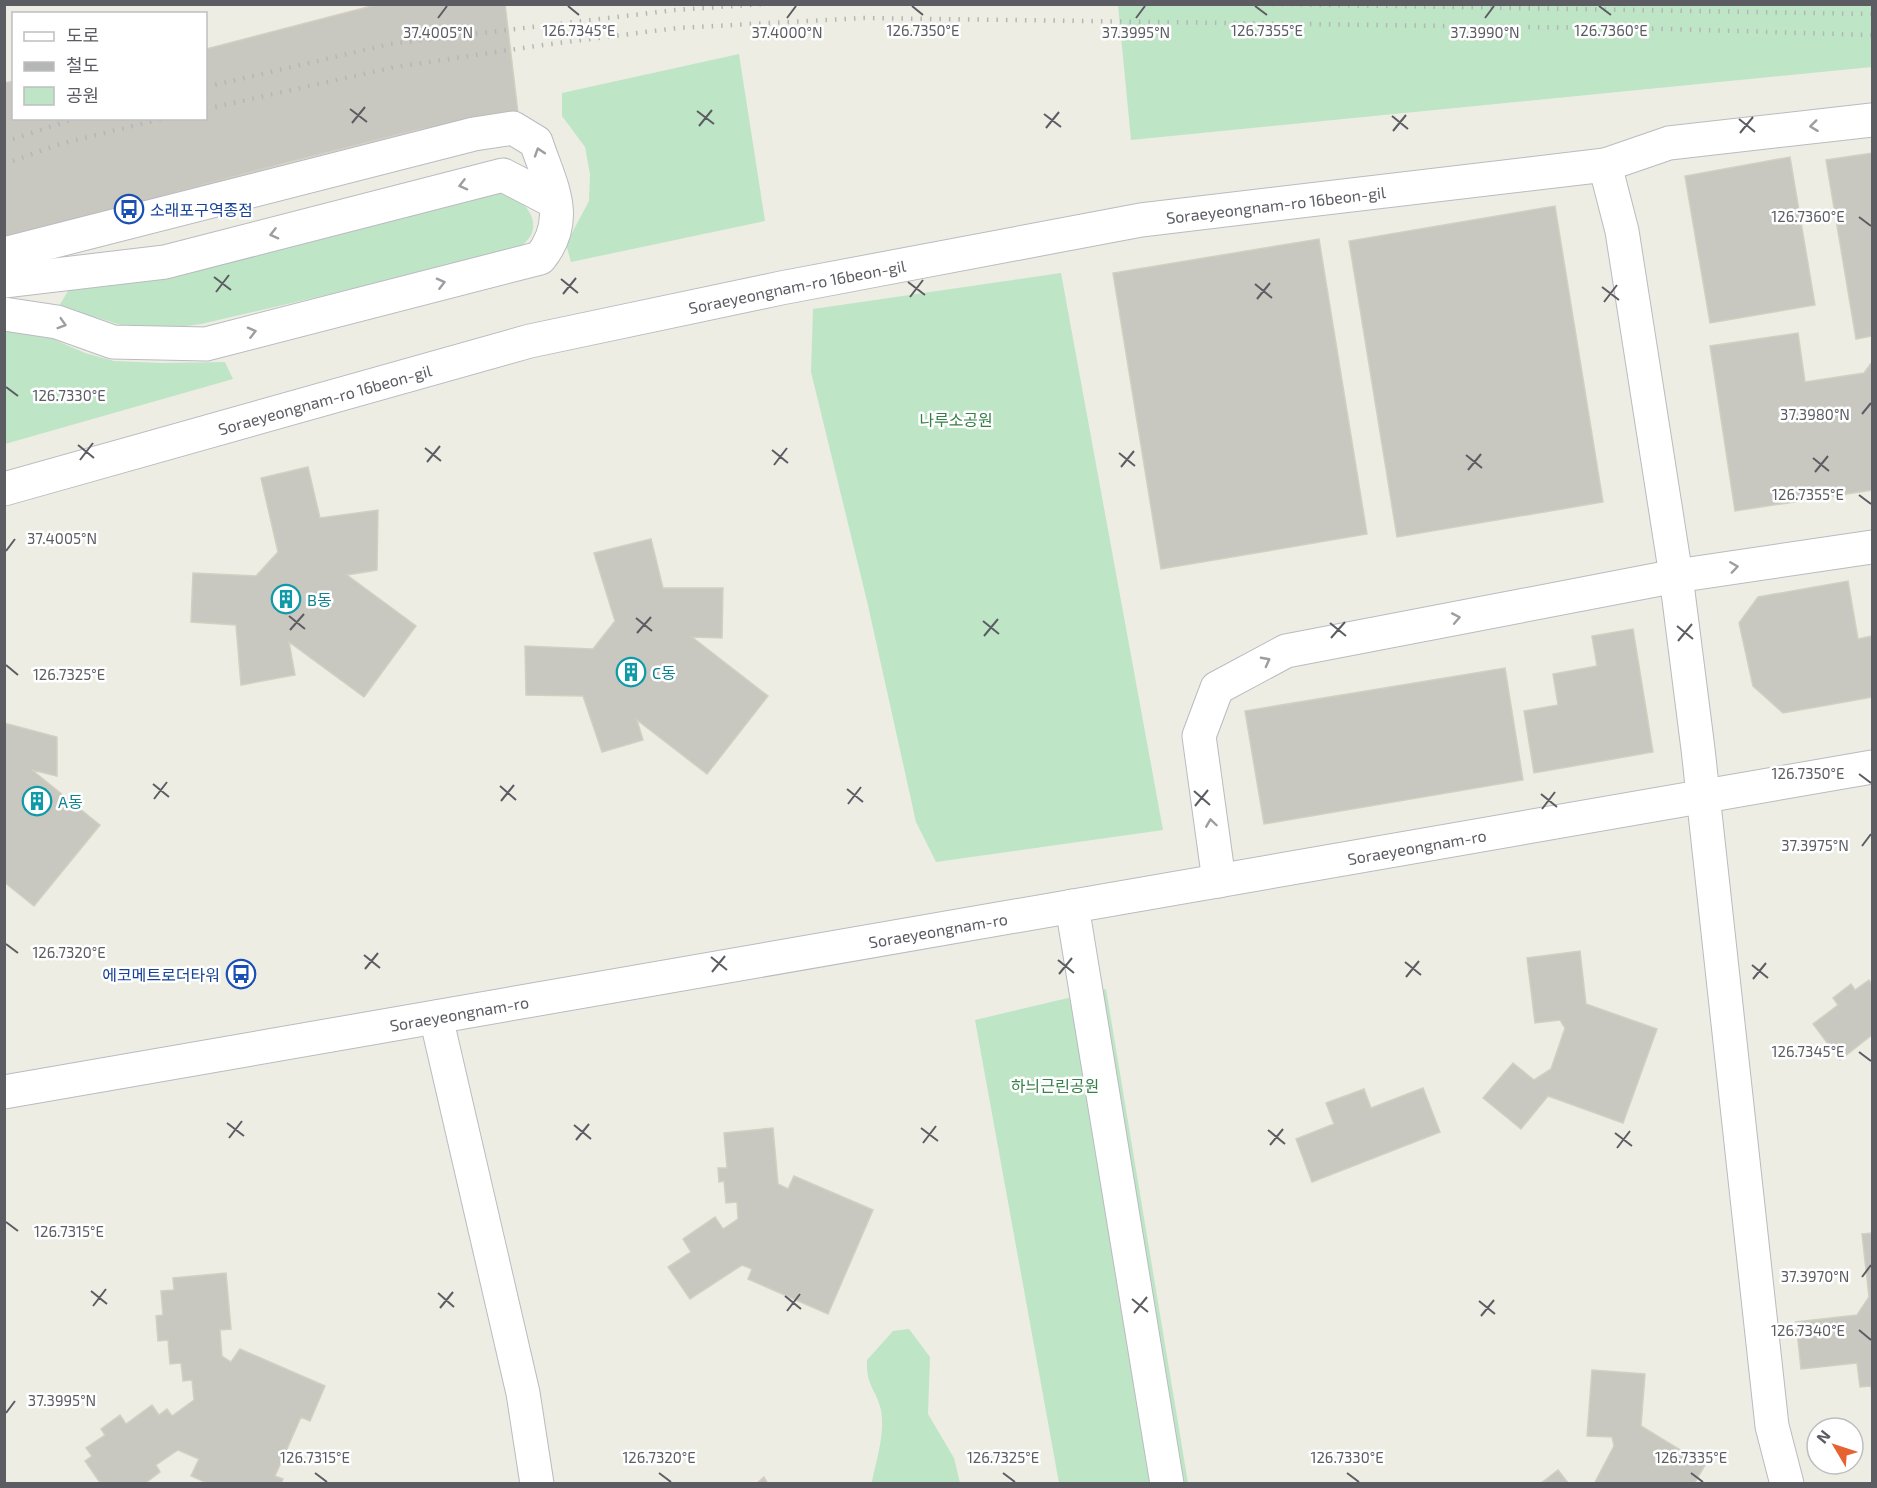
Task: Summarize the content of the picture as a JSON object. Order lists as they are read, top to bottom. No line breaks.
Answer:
{"streets":{"street":["Soraeyeongnam-ro 16beon-gil","Soraeyeongnam-ro"]},"parks":["나루소공원","하늬근린공원"],"places":{"bus stop":["소래포구역종점","에코메트로더타워"],"building":["B동","C동","A동"]},"legend":["도로","철도","공원"],"north":"top left","coordinates":["126.7345°E","126.7350°E","126.7355°E","126.7360°E","37.4005°N","37.4000°N","37.3995°N","37.3990°N","126.7330°E","37.3980°N","126.7325°E","37.3975°N","126.7320°E","126.7315°E","37.3970°N","126.7340°E","126.7335°E"]}
